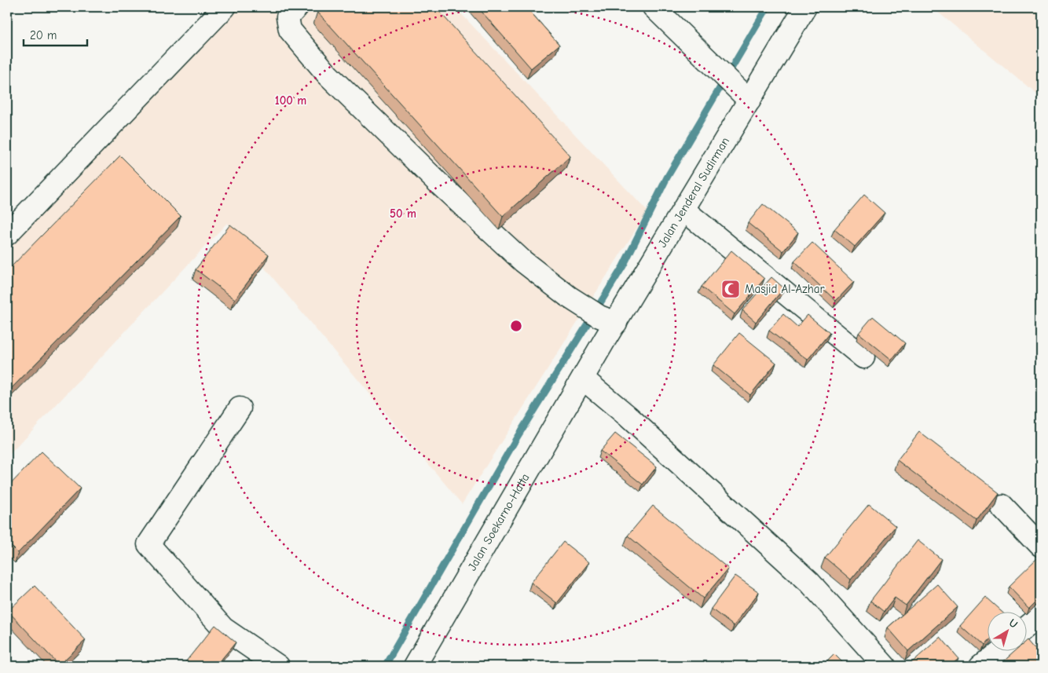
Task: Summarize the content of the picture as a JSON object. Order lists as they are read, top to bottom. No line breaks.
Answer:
{"streets":{"street":["Jalan Jenderal Sudirman","Jalan Soekarno-Hatta"]},"crossings":[["Jalan Jenderal Sudirman","Jalan Soekarno-Hatta"]],"places":{"mosque":["Masjid Al-Azhar"]},"scale_bar":"20 m","north":"top right","rings":["100 m","50 m"]}
